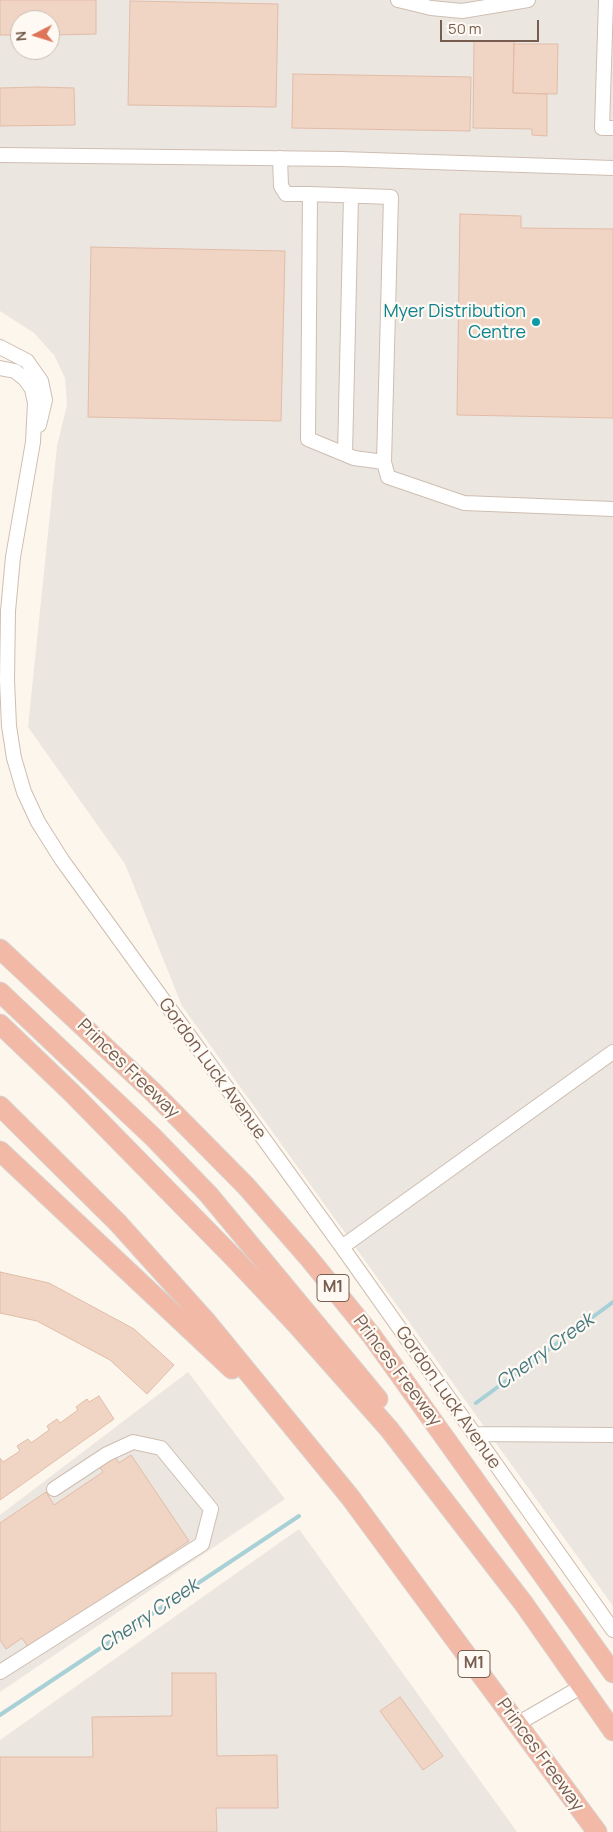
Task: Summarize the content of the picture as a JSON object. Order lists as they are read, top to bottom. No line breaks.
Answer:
{"streets":{"highway":["Princes Freeway","M1"],"street":["Gordon Luck Avenue"]},"water":["Cherry Creek"],"places":["Myer Distribution Centre"],"scale_bar":"50 m","north":"left"}
